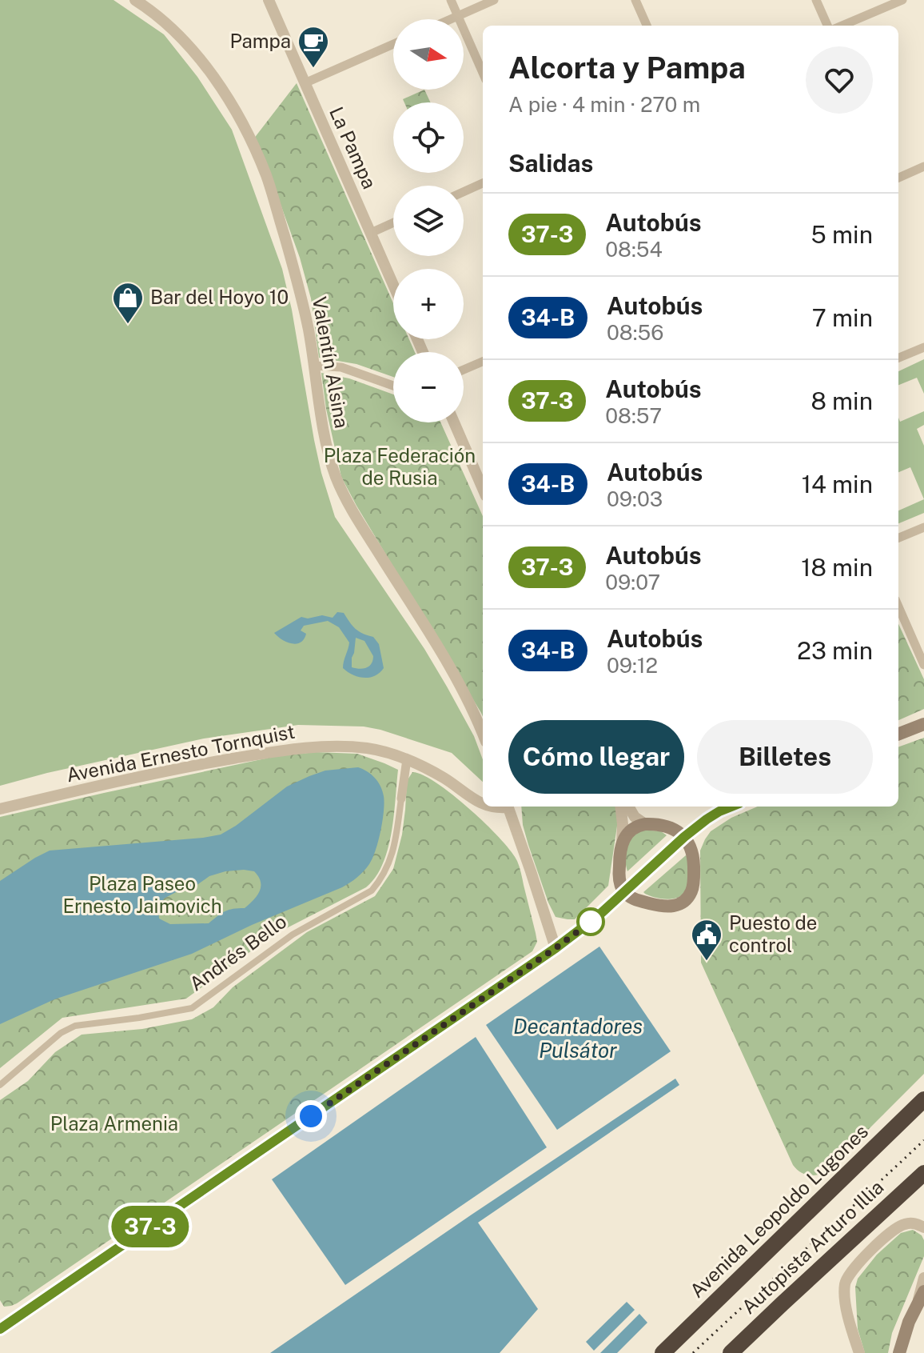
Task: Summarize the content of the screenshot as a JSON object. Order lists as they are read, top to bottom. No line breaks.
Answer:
{"streets":{"highway":["Avenida Leopoldo Lugones","Autopista Arturo Illia"],"street":["La Pampa","Valentín Alsina","Avenida Ernesto Tornquist","Andrés Bello"]},"crossings":[["Avenida Ernesto Tornquist","Andrés Bello"]],"water":["Decantadores Pulsátor"],"parks":["Plaza Federación de Rusia","Plaza Paseo Ernesto Jaimovich","Plaza Armenia"],"places":{"cafe":["Pampa"],"shop":["Bar del Hoyo 10"],"public building":["Puesto de control"]},"lines":["bus line 37-3"],"north":"right","page":{"on_map":"37-3","map_buttons":["+","−"],"heading":[["Alcorta y Pampa","A pie · 4 min · 270 m"],"Salidas"],"list":[{"mark":"37-3","name":"Autobús","note":"08:54","value":"5 min"},{"mark":"34-B","name":"Autobús","note":"08:56","value":"7 min"},{"mark":"37-3","name":"Autobús","note":"08:57","value":"8 min"},{"mark":"34-B","name":"Autobús","note":"09:03","value":"14 min"},{"mark":"37-3","name":"Autobús","note":"09:07","value":"18 min"},{"mark":"34-B","name":"Autobús","note":"09:12","value":"23 min"}],"buttons":["Cómo llegar","Billetes"]}}
